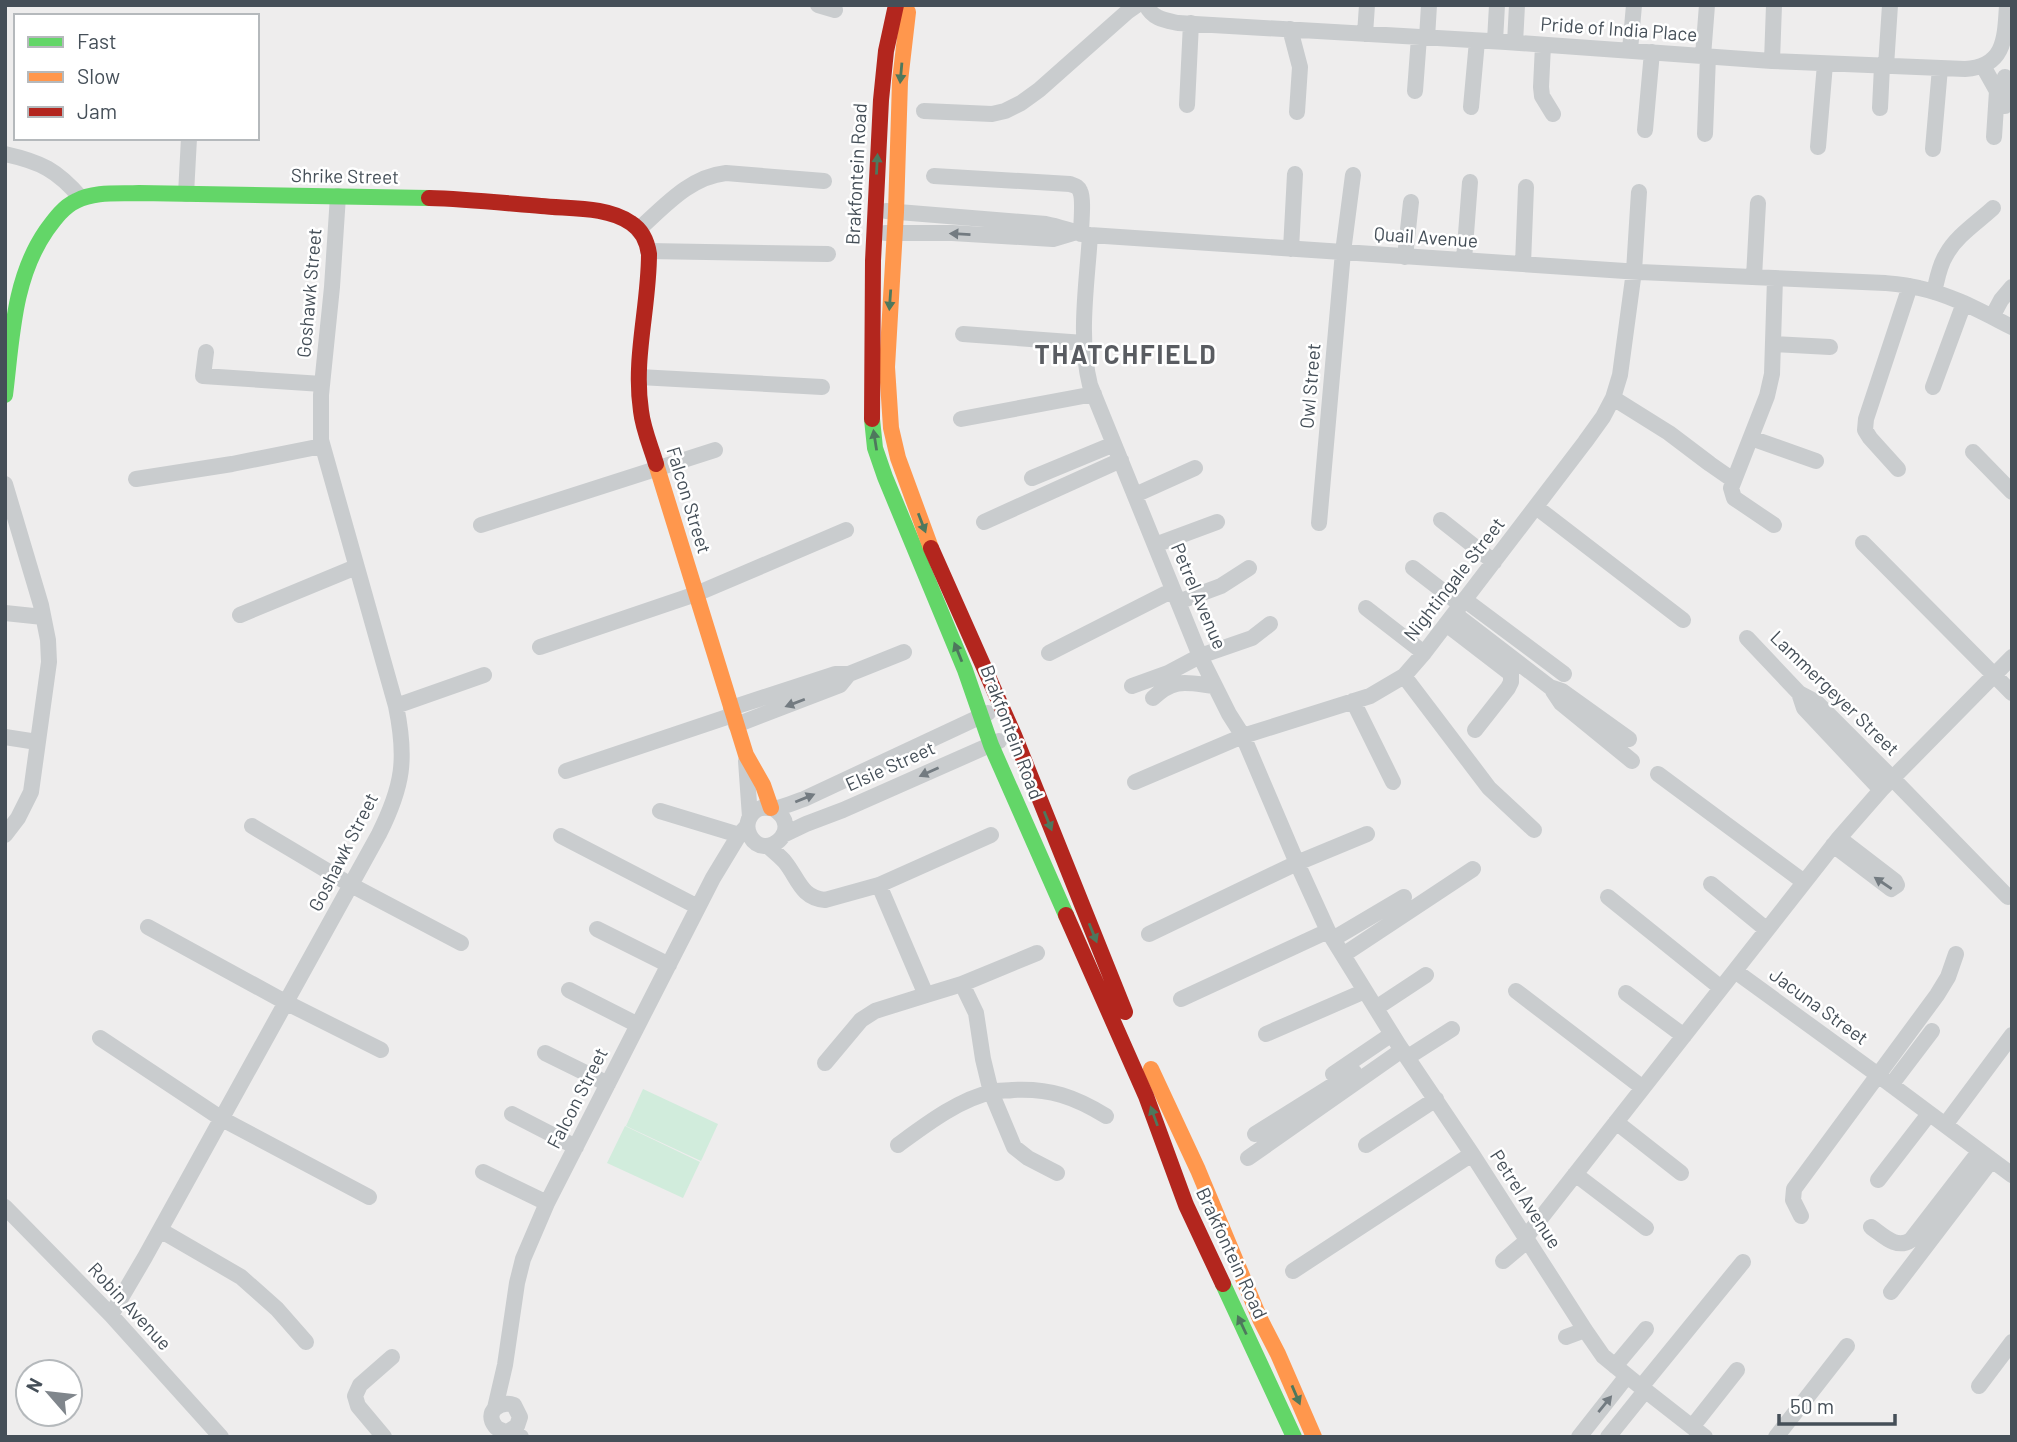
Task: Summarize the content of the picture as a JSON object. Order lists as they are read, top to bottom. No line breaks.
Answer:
{"streets":{"street":["Pride of India Place","Brakfontein Road","Shrike Street","Quail Avenue","Goshawk Street","Owl Street","Falcon Street","Nightingale Street","Petrel Avenue","Lammergeyer Street","Elsie Street","Jacuna Street","Robin Avenue"]},"crossings":[["Brakfontein Road","Quail Avenue"],["Brakfontein Road","Elsie Street"],["Shrike Street","Goshawk Street"],["Quail Avenue","Owl Street"],["Quail Avenue","Nightingale Street"],["Quail Avenue","Petrel Avenue"],["Goshawk Street","Robin Avenue"],["Falcon Street","Elsie Street"],["Nightingale Street","Petrel Avenue"],["Petrel Avenue","Lammergeyer Street"],["Lammergeyer Street","Jacuna Street"]],"districts":["THATCHFIELD"],"legend":["Fast","Slow","Jam"],"scale_bar":"50 m","north":"top left"}
